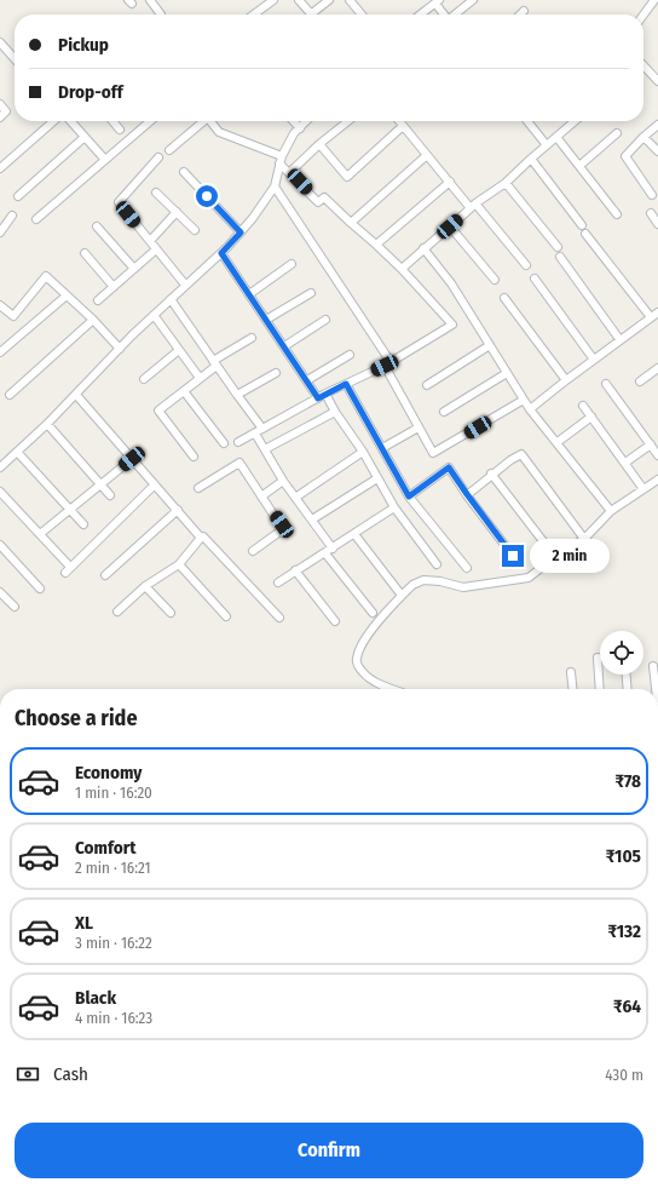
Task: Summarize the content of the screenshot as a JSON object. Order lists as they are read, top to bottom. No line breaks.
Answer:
{"page":{"banner":["Pickup","Drop-off"],"bubble":"2 min","heading":"Choose a ride","list":[{"name":"Economy","note":"1 min · 16:20","value":"₹78"},{"name":"Comfort","note":"2 min · 16:21","value":"₹105"},{"name":"XL","note":"3 min · 16:22","value":"₹132"},{"name":"Black","note":"4 min · 16:23","value":"₹64"}],"pay":["Cash","430 m"],"buttons":"Confirm"}}
